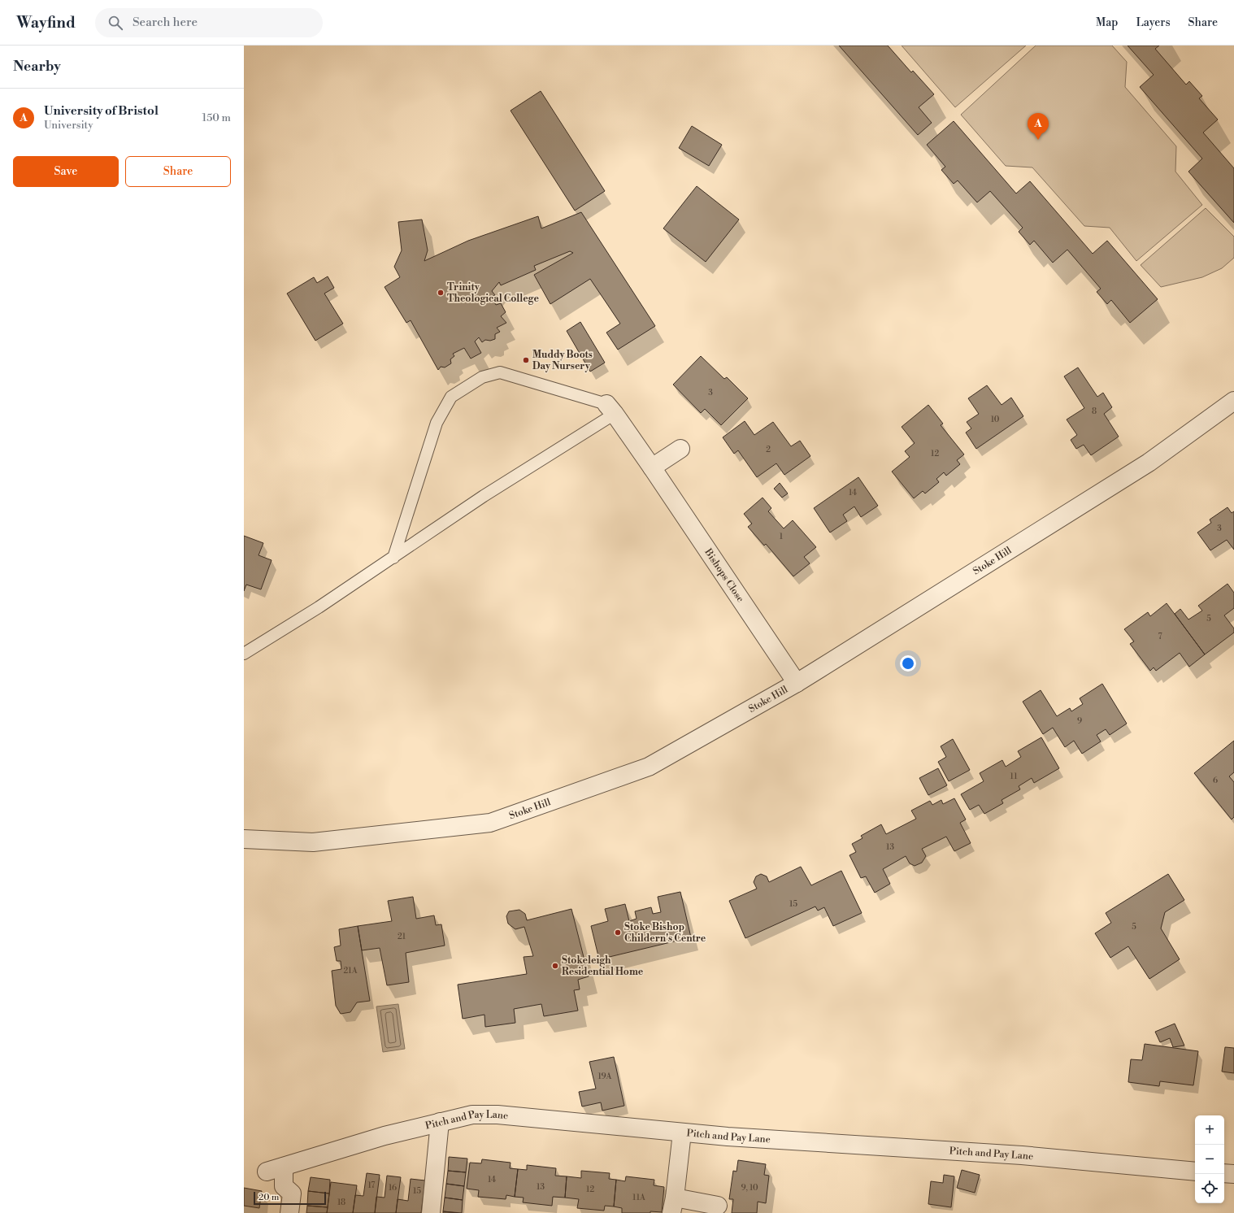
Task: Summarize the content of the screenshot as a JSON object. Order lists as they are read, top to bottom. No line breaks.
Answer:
{"streets":{"street":["Stoke Hill","Bishops Close","Pitch and Pay Lane"]},"crossings":[["Stoke Hill","Bishops Close"]],"places":["Trinity Theological College","Muddy Boots Day Nursery","Stoke Bishop Childern's Centre","Stokeleigh Residential Home"],"house_numbers":["3","8","10","2","12","14","3","1","5","7","9","11","6","13","15","5","21","21A","19A","14","17","13","16","9, 10","12","15","11A","18"],"scale_bar":"20 m","page":{"header":"Wayfind","search":"Search here","nav":["Map","Layers","Share"],"heading":"Nearby","list":[{"mark":"A","name":"University of Bristol","note":"University","value":"150 m"}],"pins":"A","buttons":["Save","Share"],"map_buttons":["+","−"],"scale":"20 m"}}
